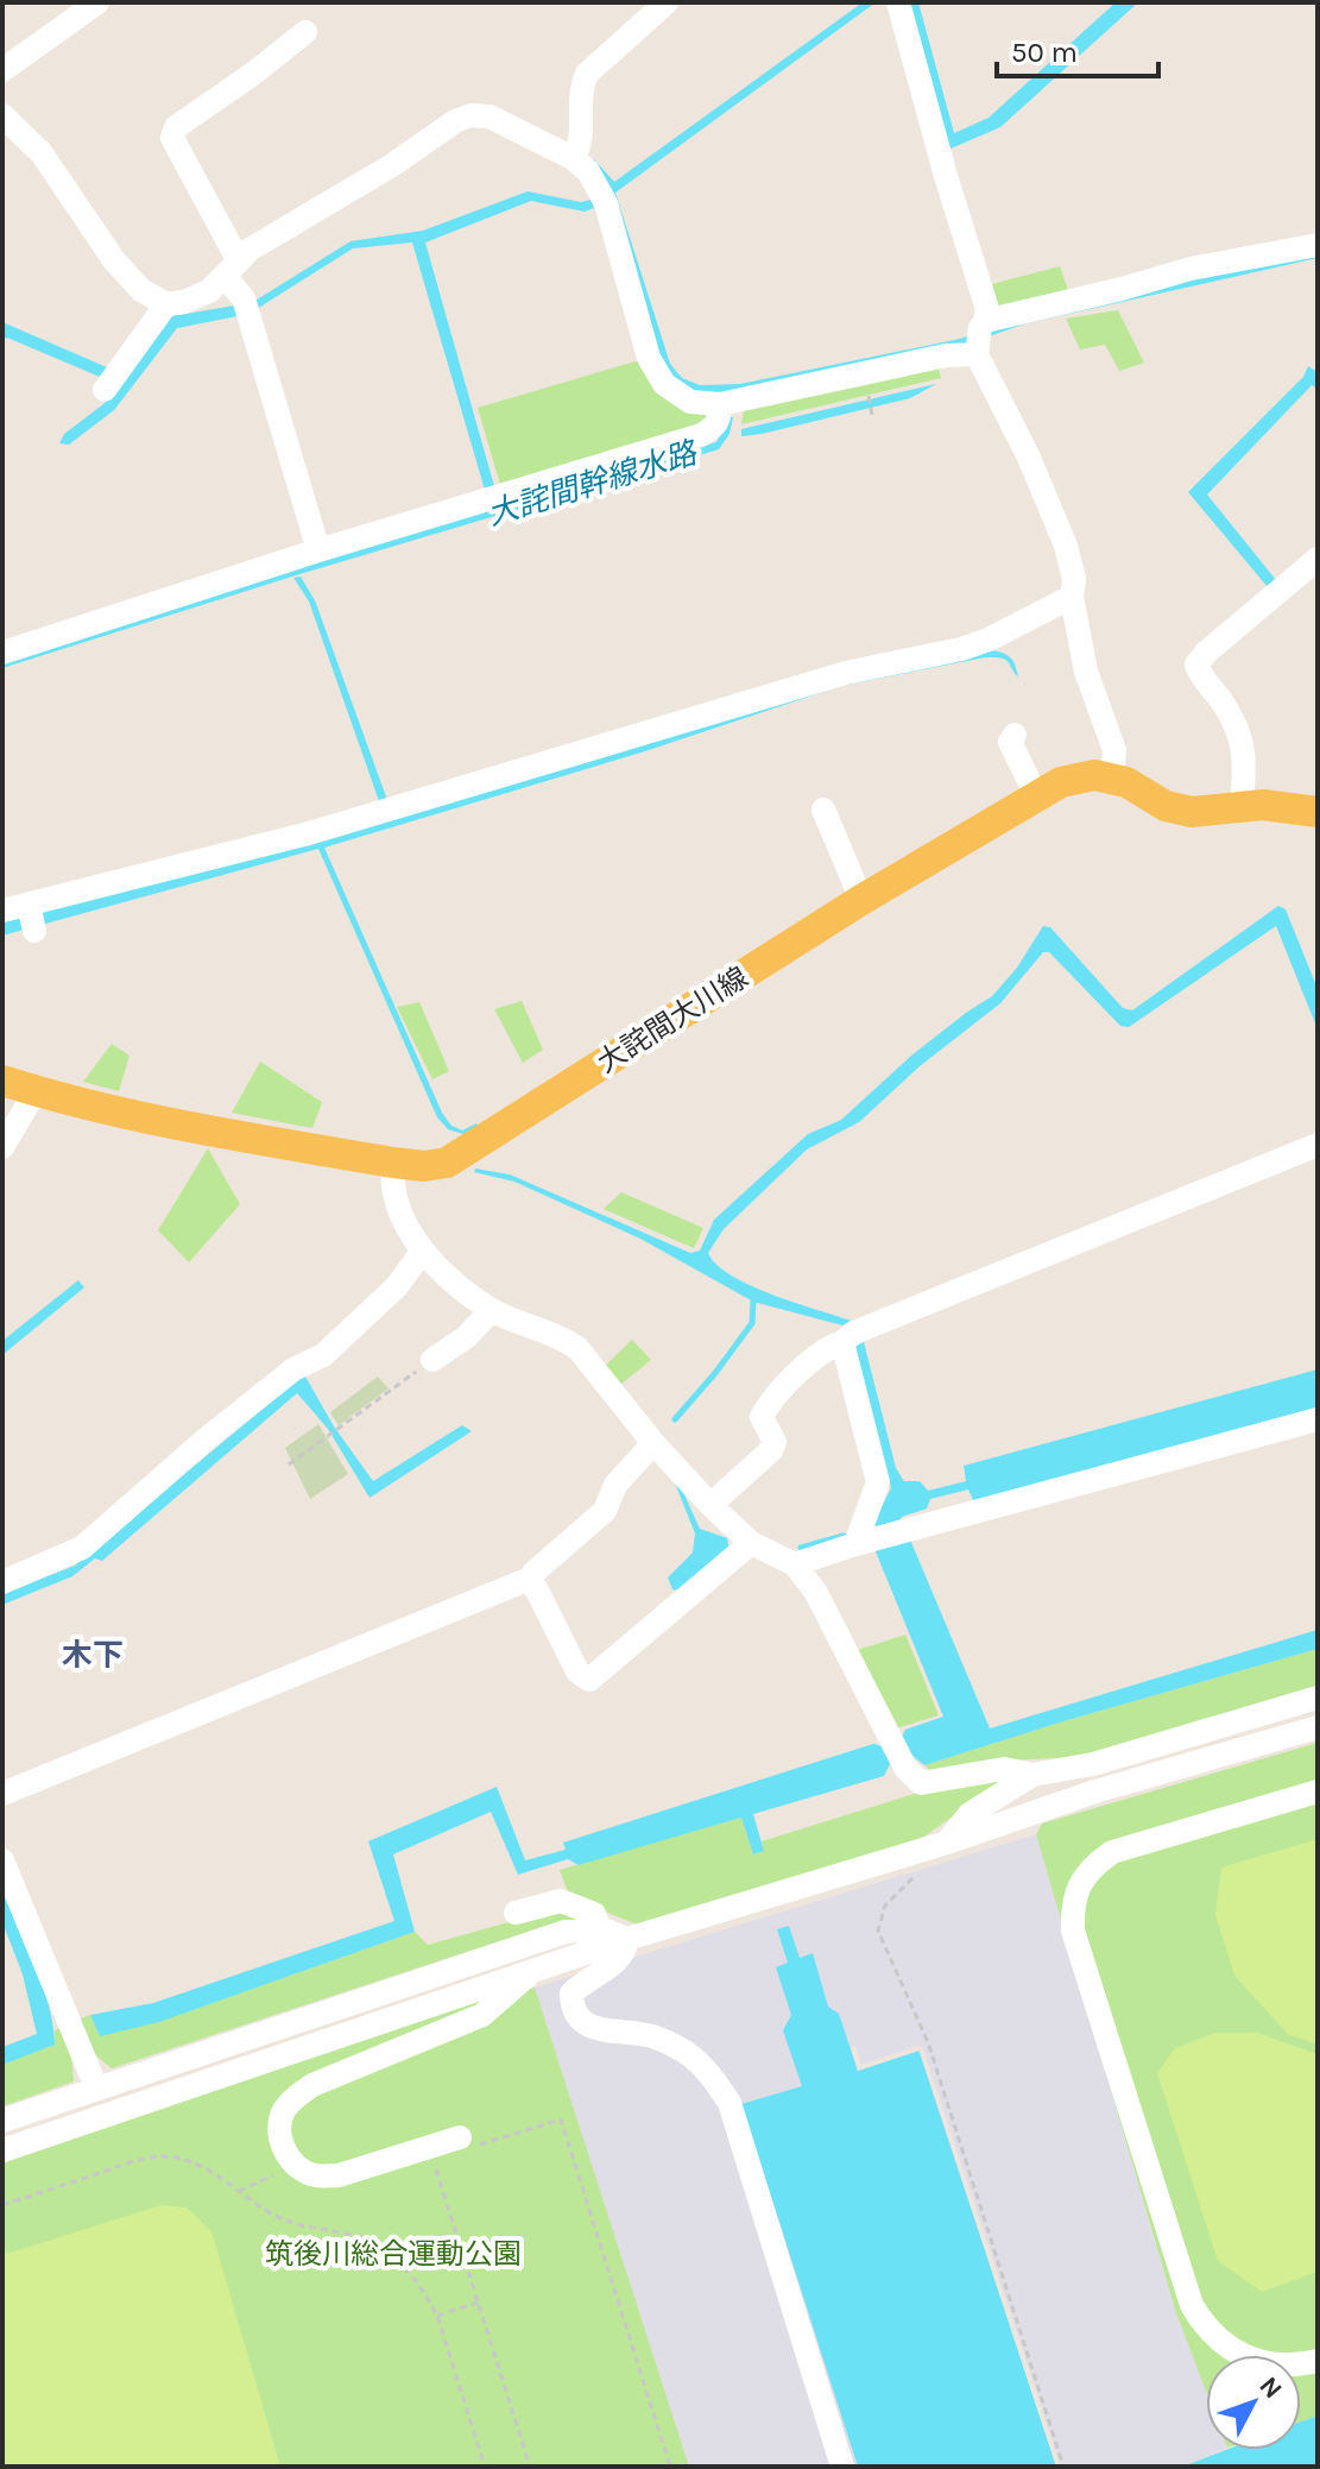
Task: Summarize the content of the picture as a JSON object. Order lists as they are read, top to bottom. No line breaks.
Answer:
{"streets":{"main road":["大詫間大川線"]},"districts":["木下"],"water":["大詫間幹線水路"],"parks":["筑後川総合運動公園"],"scale_bar":"50 m","north":"top right"}
